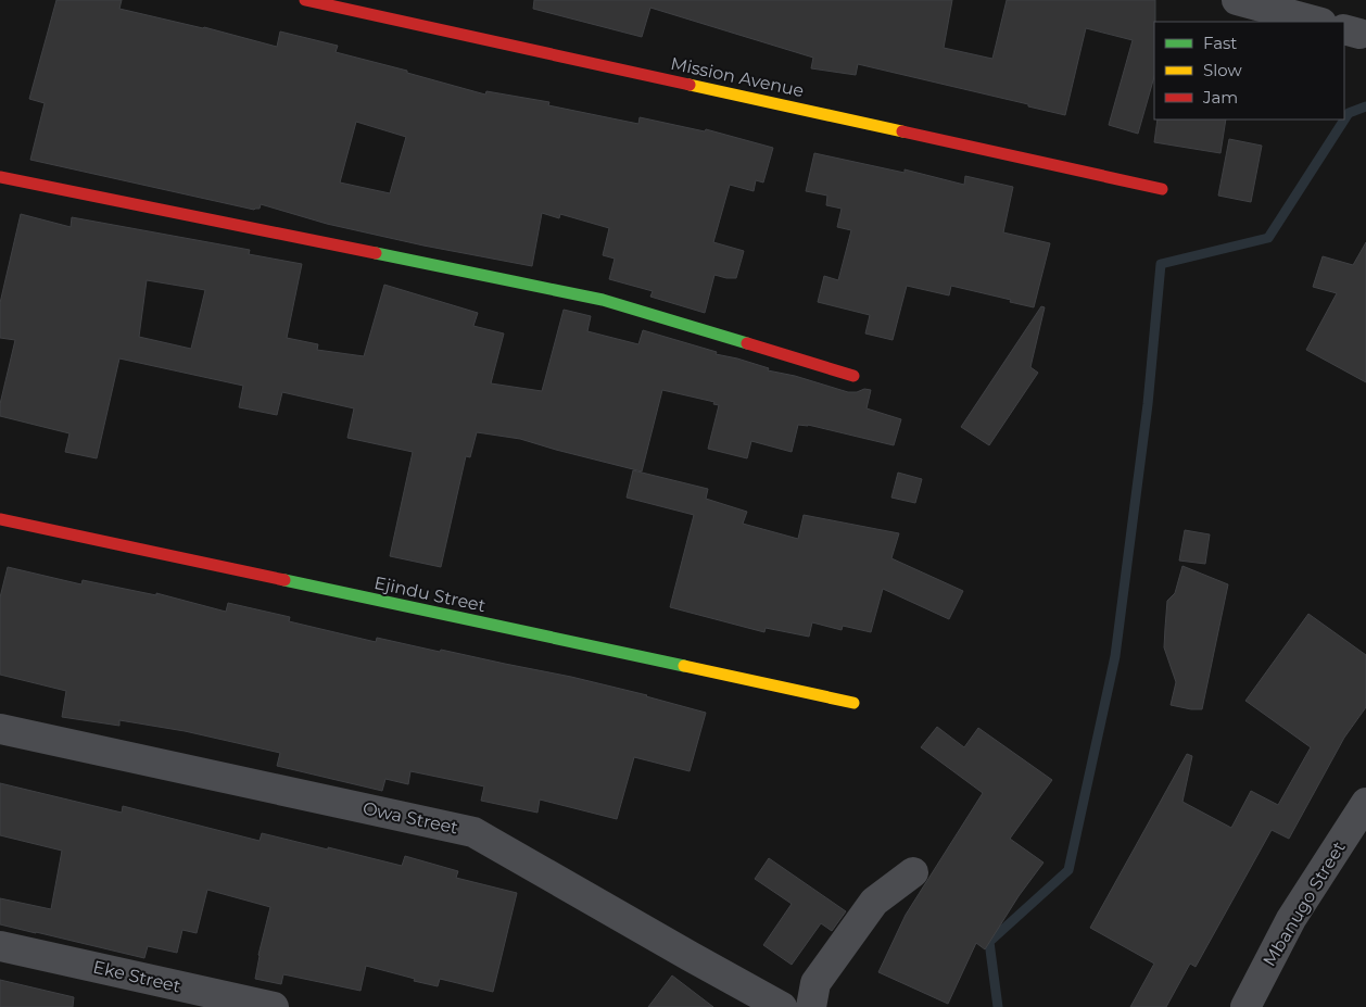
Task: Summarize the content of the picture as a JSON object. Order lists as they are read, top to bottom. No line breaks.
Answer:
{"streets":{"street":["Mission Avenue","Ejindu Street","Owa Street","Mbanugo Street","Eke Street"]},"legend":["Fast","Slow","Jam"]}
